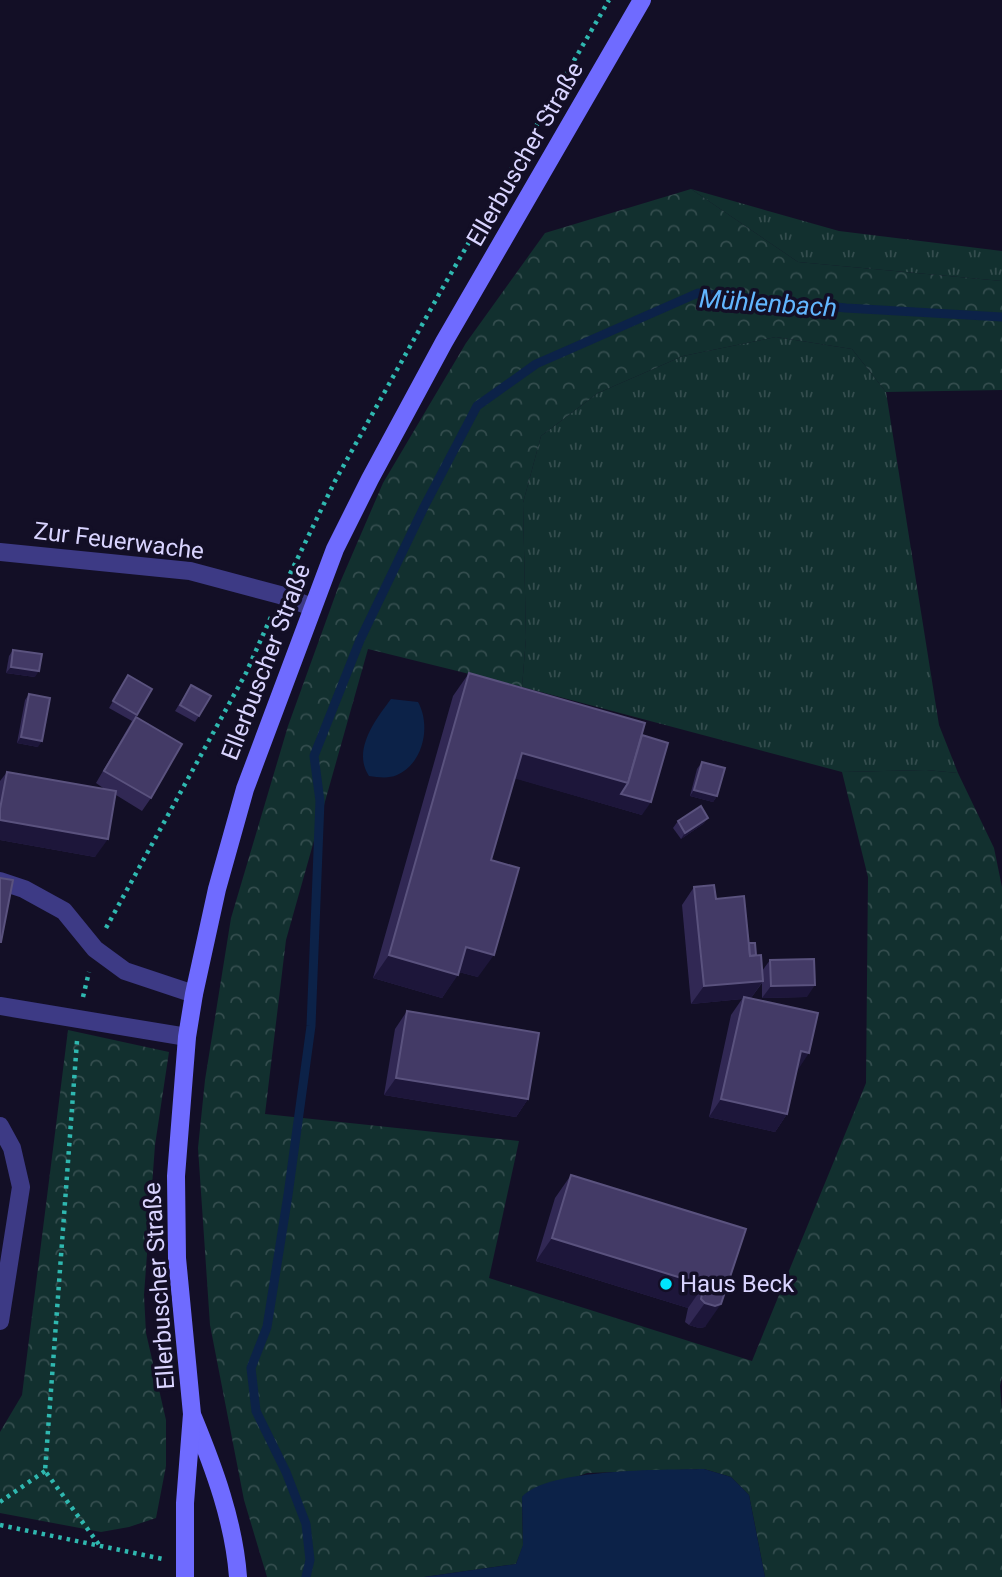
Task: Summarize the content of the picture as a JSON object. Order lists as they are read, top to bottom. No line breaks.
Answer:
{"streets":{"main road":["Ellerbuscher Straße"],"street":["Zur Feuerwache"]},"crossings":[["Ellerbuscher Straße","Zur Feuerwache"]],"water":["Mühlenbach"],"places":["Haus Beck"]}
